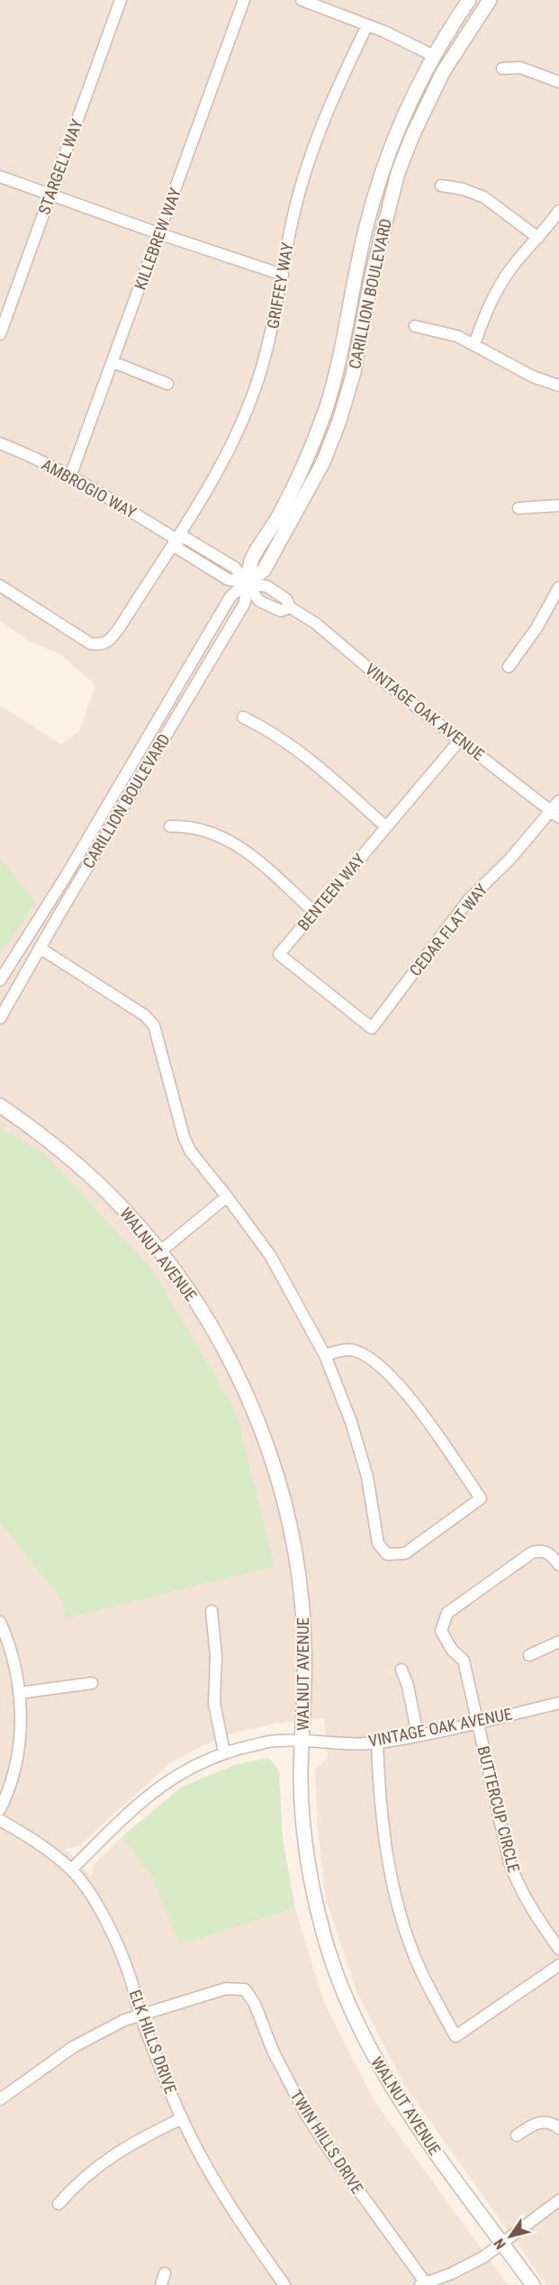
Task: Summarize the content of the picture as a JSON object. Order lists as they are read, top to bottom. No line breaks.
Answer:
{"streets":{"street":["STARGELL WAY","KILLEBREW WAY","GRIFFEY WAY","CARILLION BOULEVARD","AMBROGIO WAY","VINTAGE OAK AVENUE","BENTEEN WAY","CEDAR FLAT WAY","WALNUT AVENUE","BUTTERCUP CIRCLE","ELK HILLS DRIVE","TWIN HILLS DRIVE"]},"crossings":[["KILLEBREW WAY","AMBROGIO WAY"],["GRIFFEY WAY","AMBROGIO WAY"],["CARILLION BOULEVARD","AMBROGIO WAY"],["CARILLION BOULEVARD","VINTAGE OAK AVENUE"],["AMBROGIO WAY","VINTAGE OAK AVENUE"],["VINTAGE OAK AVENUE","BENTEEN WAY"],["VINTAGE OAK AVENUE","CEDAR FLAT WAY"],["VINTAGE OAK AVENUE","WALNUT AVENUE"],["VINTAGE OAK AVENUE","BUTTERCUP CIRCLE"],["VINTAGE OAK AVENUE","ELK HILLS DRIVE"],["BENTEEN WAY","CEDAR FLAT WAY"],["ELK HILLS DRIVE","TWIN HILLS DRIVE"]],"north":"bottom left"}
